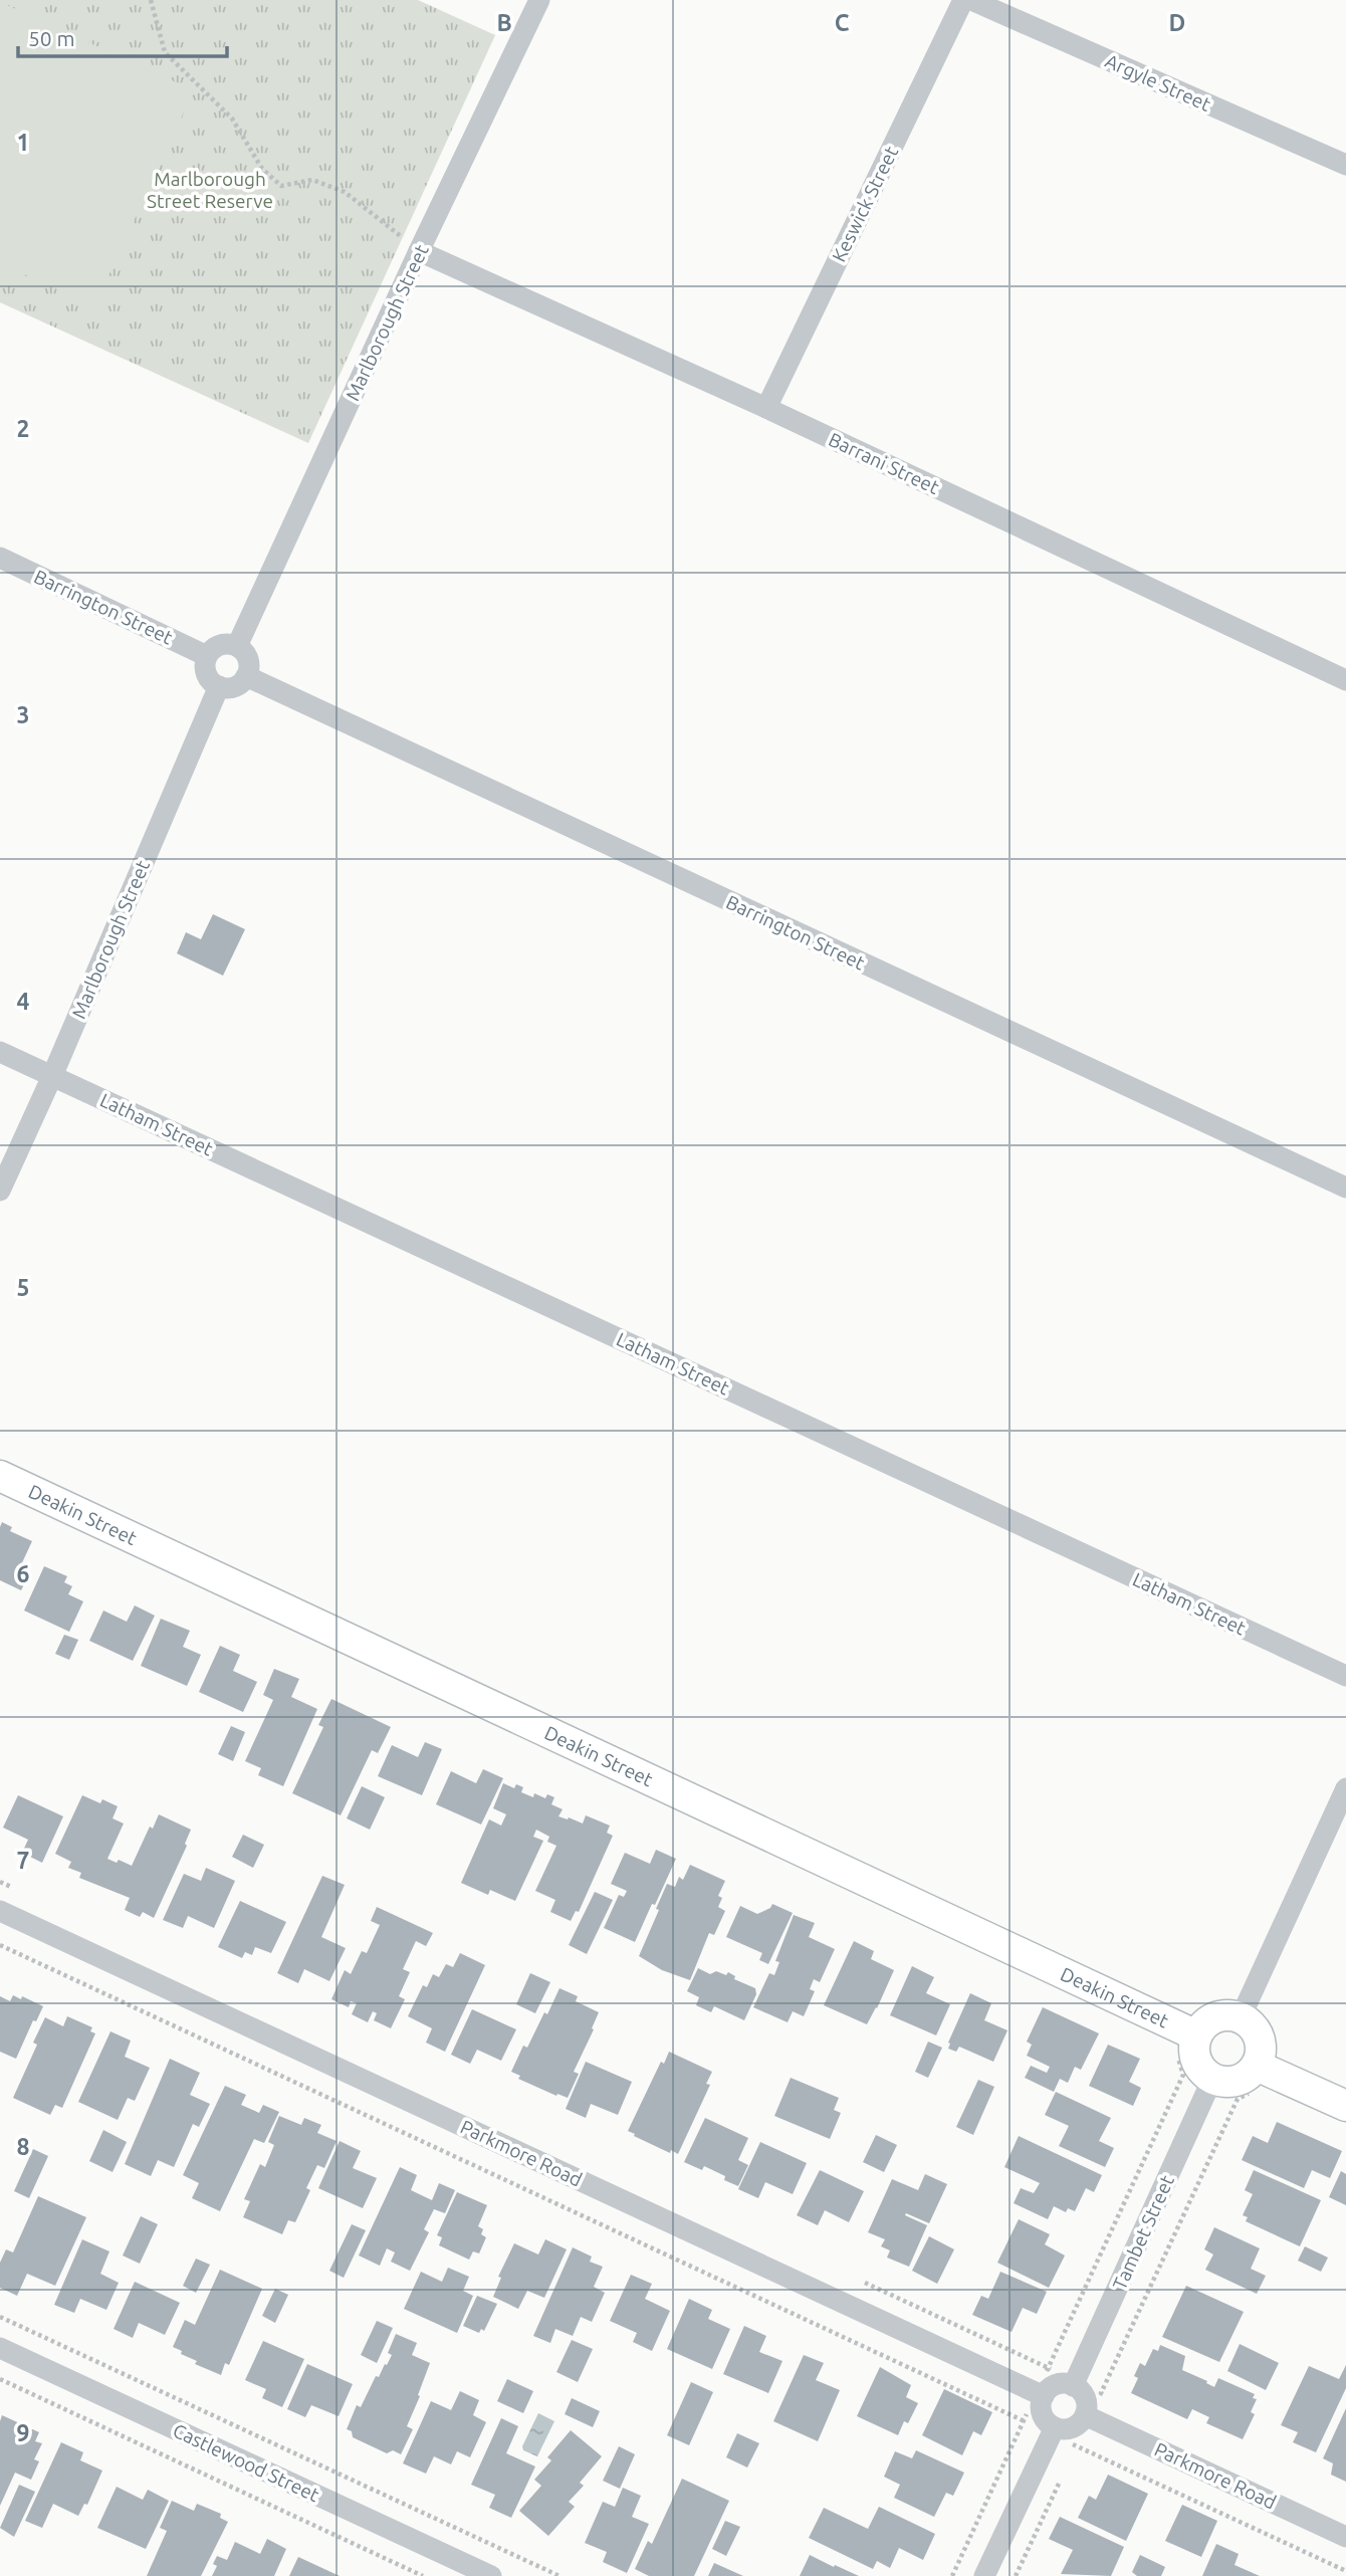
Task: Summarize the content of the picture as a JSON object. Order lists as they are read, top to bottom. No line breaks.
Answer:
{"streets":{"street":["Argyle Street","Keswick Street","Marlborough Street","Barrani Street","Barrington Street","Latham Street","Deakin Street","Parkmore Road","Tambet Street","Castlewood Street"]},"crossings":[["Keswick Street","Barrani Street"],["Marlborough Street","Barrani Street"],["Marlborough Street","Barrington Street"],["Marlborough Street","Latham Street"],["Deakin Street","Tambet Street"],["Parkmore Road","Tambet Street"]],"parks":["Marlborough Street Reserve"],"scale_bar":"50 m","grid":{"columns":["B","C","D"],"rows":["1","2","3","4","5","6","7","8","9"]}}
